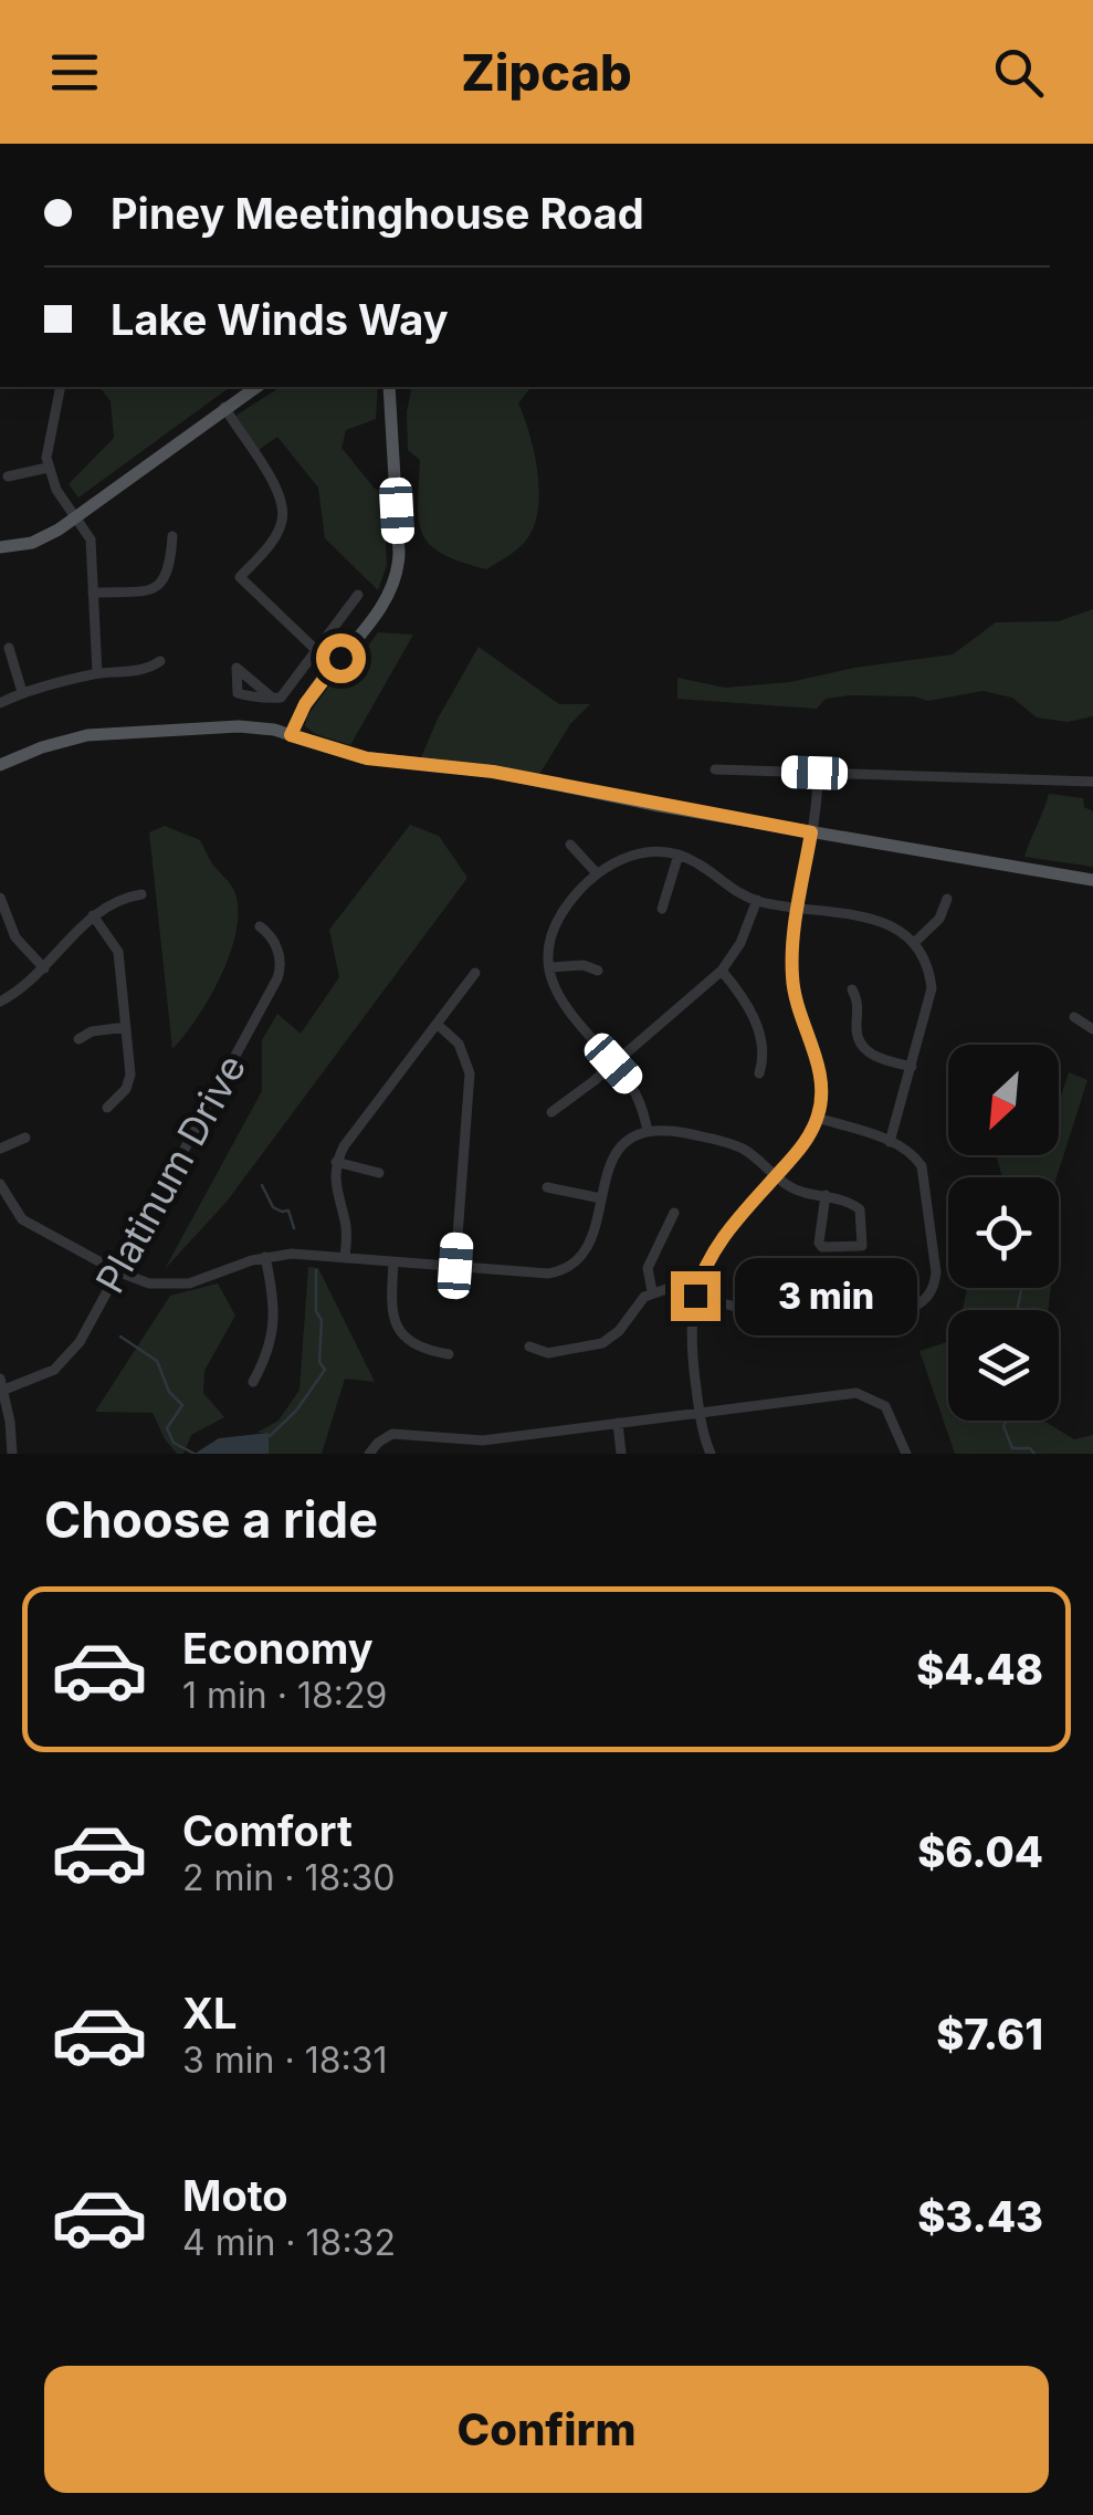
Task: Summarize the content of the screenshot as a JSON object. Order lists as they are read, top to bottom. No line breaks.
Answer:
{"streets":{"street":["Platinum Drive"]},"north":"bottom left","page":{"header":"Zipcab","banner":["Piney Meetinghouse Road","Lake Winds Way"],"bubble":"3 min","heading":"Choose a ride","list":[{"name":"Economy","note":"1 min · 18:29","value":"$4.48"},{"name":"Comfort","note":"2 min · 18:30","value":"$6.04"},{"name":"XL","note":"3 min · 18:31","value":"$7.61"},{"name":"Moto","note":"4 min · 18:32","value":"$3.43"}],"buttons":"Confirm"}}
